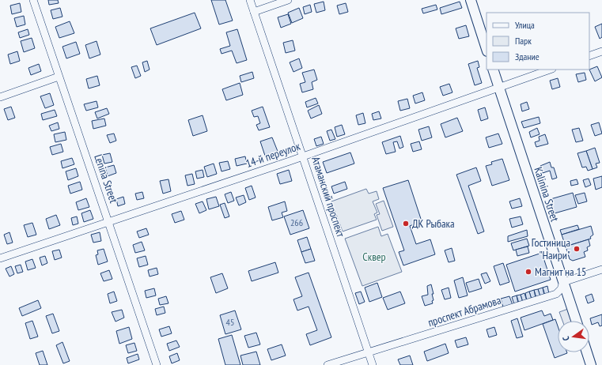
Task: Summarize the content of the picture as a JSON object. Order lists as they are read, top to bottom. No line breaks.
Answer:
{"streets":{"main road":["Kalinina Street"],"street":["14-й переулок","Lenina Street","Атаманский проспект","проспект Абрамова"]},"crossings":[["14-й переулок","Lenina Street"],["14-й переулок","Kalinina Street"],["14-й переулок","Атаманский проспект"],["Kalinina Street","проспект Абрамова"],["Атаманский проспект","проспект Абрамова"]],"parks":["Сквер"],"places":["ДК Рыбака","Гостиница \"Наири\"","Магнит на 15"],"house_numbers":["266","45"],"legend":["Улица","Парк","Здание"],"north":"left"}
